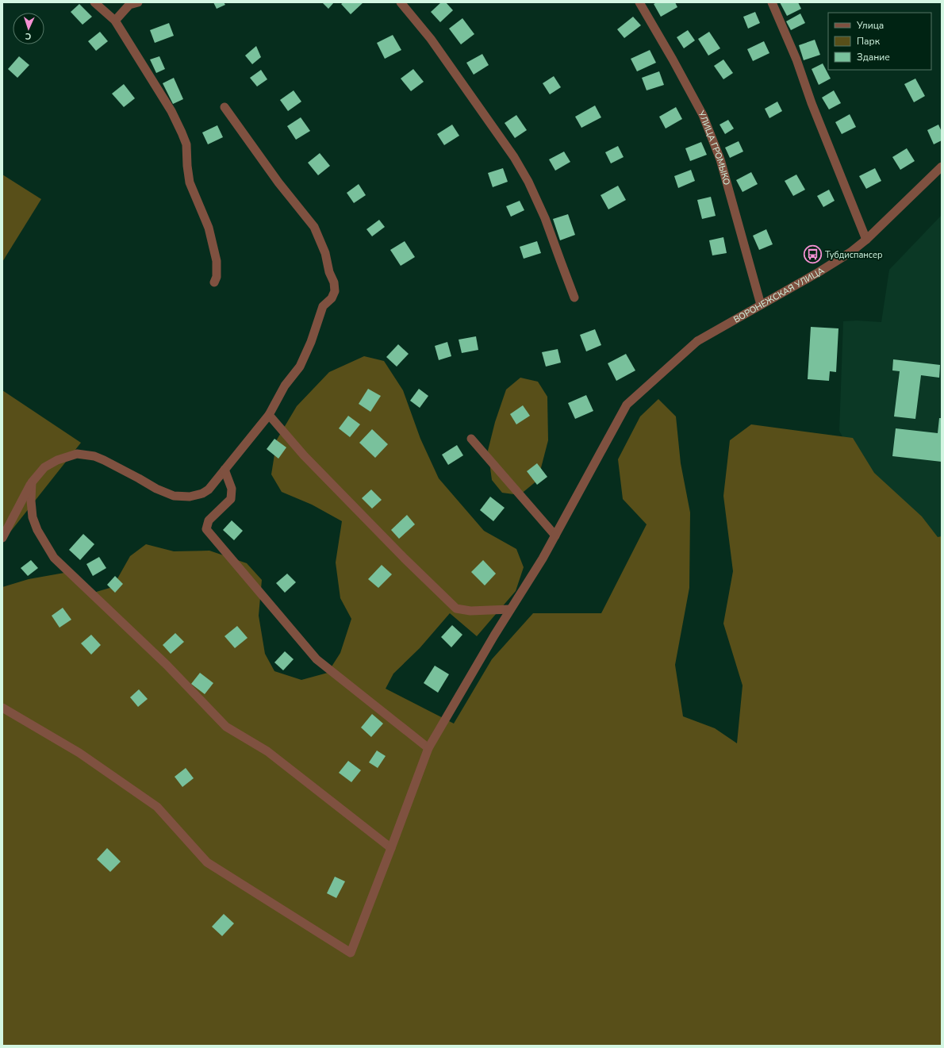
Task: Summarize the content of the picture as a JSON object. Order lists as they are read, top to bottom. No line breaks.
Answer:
{"streets":{"street":["УЛИЦА ГРОМЫКО","ВОРОНЕЖСКАЯ УЛИЦА"]},"crossings":[["УЛИЦА ГРОМЫКО","ВОРОНЕЖСКАЯ УЛИЦА"]],"places":{"bus stop":["Тубдиспансер"]},"legend":["Улица","Парк","Здание"],"north":"bottom"}
